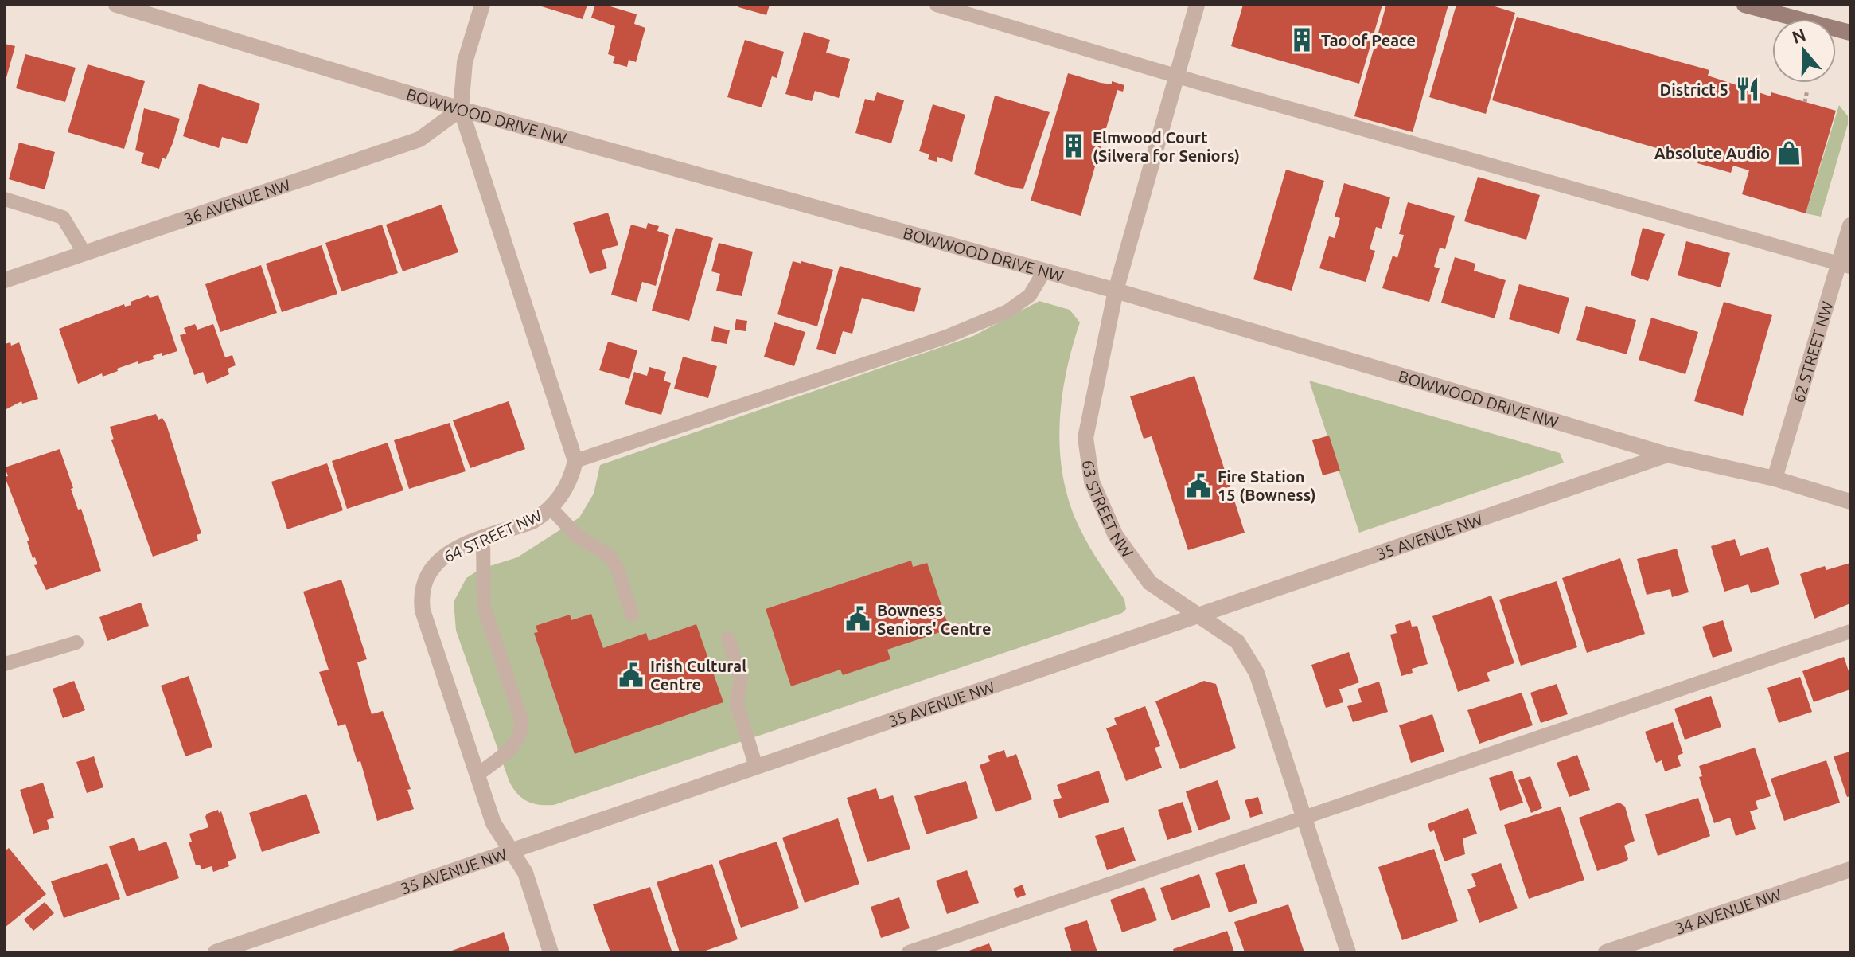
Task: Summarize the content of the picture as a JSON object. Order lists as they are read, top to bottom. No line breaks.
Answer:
{"streets":{"street":["BOWWOOD DRIVE NW","36 AVENUE NW","62 STREET NW","63 STREET NW","64 STREET NW","35 AVENUE NW","34 AVENUE NW"]},"crossings":[["BOWWOOD DRIVE NW","36 AVENUE NW"],["BOWWOOD DRIVE NW","62 STREET NW"],["BOWWOOD DRIVE NW","63 STREET NW"],["BOWWOOD DRIVE NW","35 AVENUE NW"],["63 STREET NW","35 AVENUE NW"],["64 STREET NW","35 AVENUE NW"]],"places":{"building":["Tao of Peace","Elmwood Court (Silvera for Seniors)"],"restaurant":["District 5"],"shop":["Absolute Audio"],"public building":["Fire Station 15 (Bowness)","Bowness Seniors' Centre","Irish Cultural Centre"]},"north":"top"}
